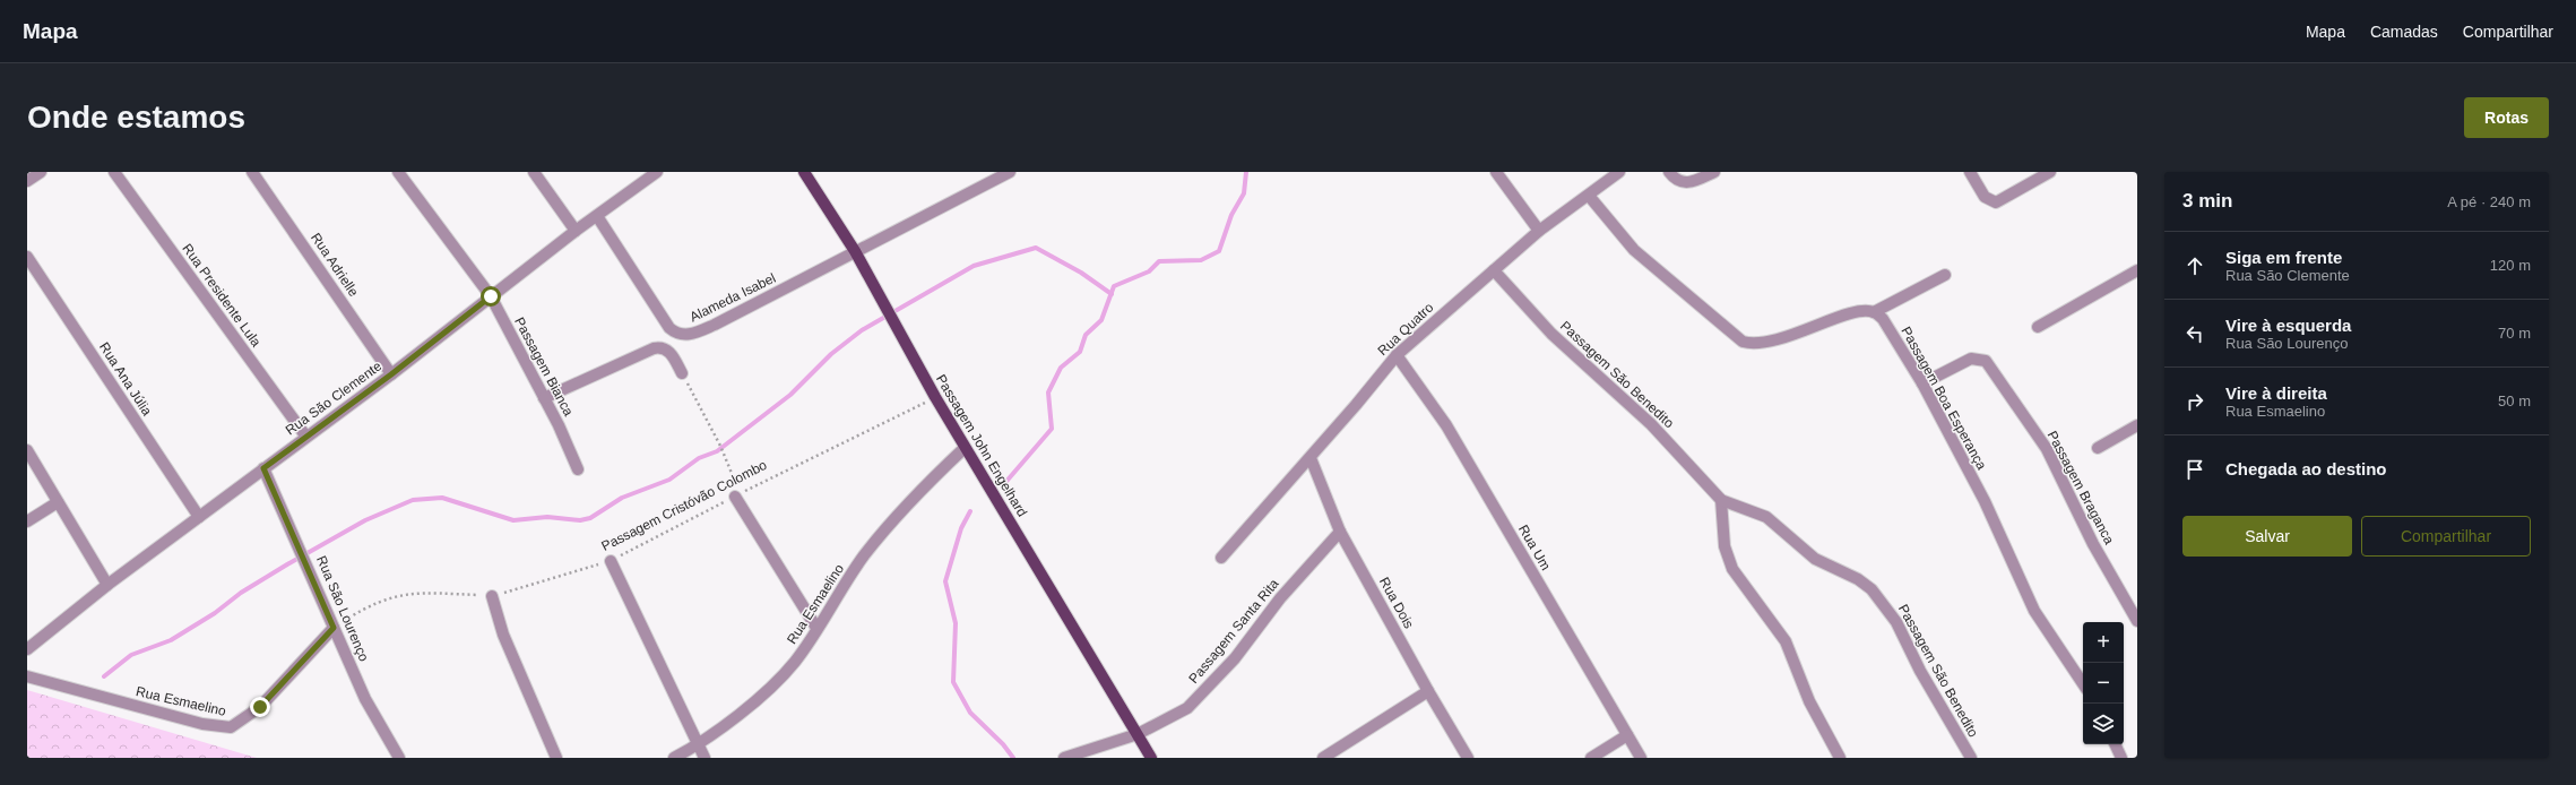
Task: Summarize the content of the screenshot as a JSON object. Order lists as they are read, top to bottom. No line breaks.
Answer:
{"streets":{"main road":["Passagem John Engelhard"],"street":["Rua Adrielle","Rua Presidente Lula","Alameda Isabel","Rua Quatro","Passagem Bianca","Passagem São Benedito","Rua Ana Júlia","Rua São Clemente","Passagem Boa Esperança","Passagem Braganca","Rua Um","Rua Dois","Rua Esmaelino","Rua São Lourenço","Passagem Santa Rita"],"path":["Passagem Cristóvão Colombo"]},"crossings":[["Rua Adrielle","Rua São Clemente"],["Rua Presidente Lula","Rua São Clemente"],["Alameda Isabel","Rua São Clemente"],["Alameda Isabel","Passagem John Engelhard"],["Rua Quatro","Passagem São Benedito"],["Rua Quatro","Rua Um"],["Rua Quatro","Rua Dois"],["Passagem Bianca","Rua São Clemente"],["Rua Ana Júlia","Rua São Clemente"],["Rua São Clemente","Rua São Lourenço"],["Passagem Boa Esperança","Passagem Braganca"],["Passagem John Engelhard","Passagem Cristóvão Colombo"],["Passagem John Engelhard","Rua Esmaelino"],["Passagem John Engelhard","Passagem Santa Rita"],["Passagem Cristóvão Colombo","Rua Esmaelino"],["Passagem Cristóvão Colombo","Rua São Lourenço"],["Rua Dois","Passagem Santa Rita"],["Rua Esmaelino","Rua São Lourenço"]],"page":{"header":"Mapa","nav":["Mapa","Camadas","Compartilhar"],"buttons":["Rotas",["Salvar","Compartilhar"]],"title":"Onde estamos","heading":["3 min","A pé · 240 m"],"list":[["Siga em frente","Rua São Clemente","120 m"],["Vire à esquerda","Rua São Lourenço","70 m"],["Vire à direita","Rua Esmaelino","50 m"],"Chegada ao destino"],"map_buttons":["+","−"]}}
